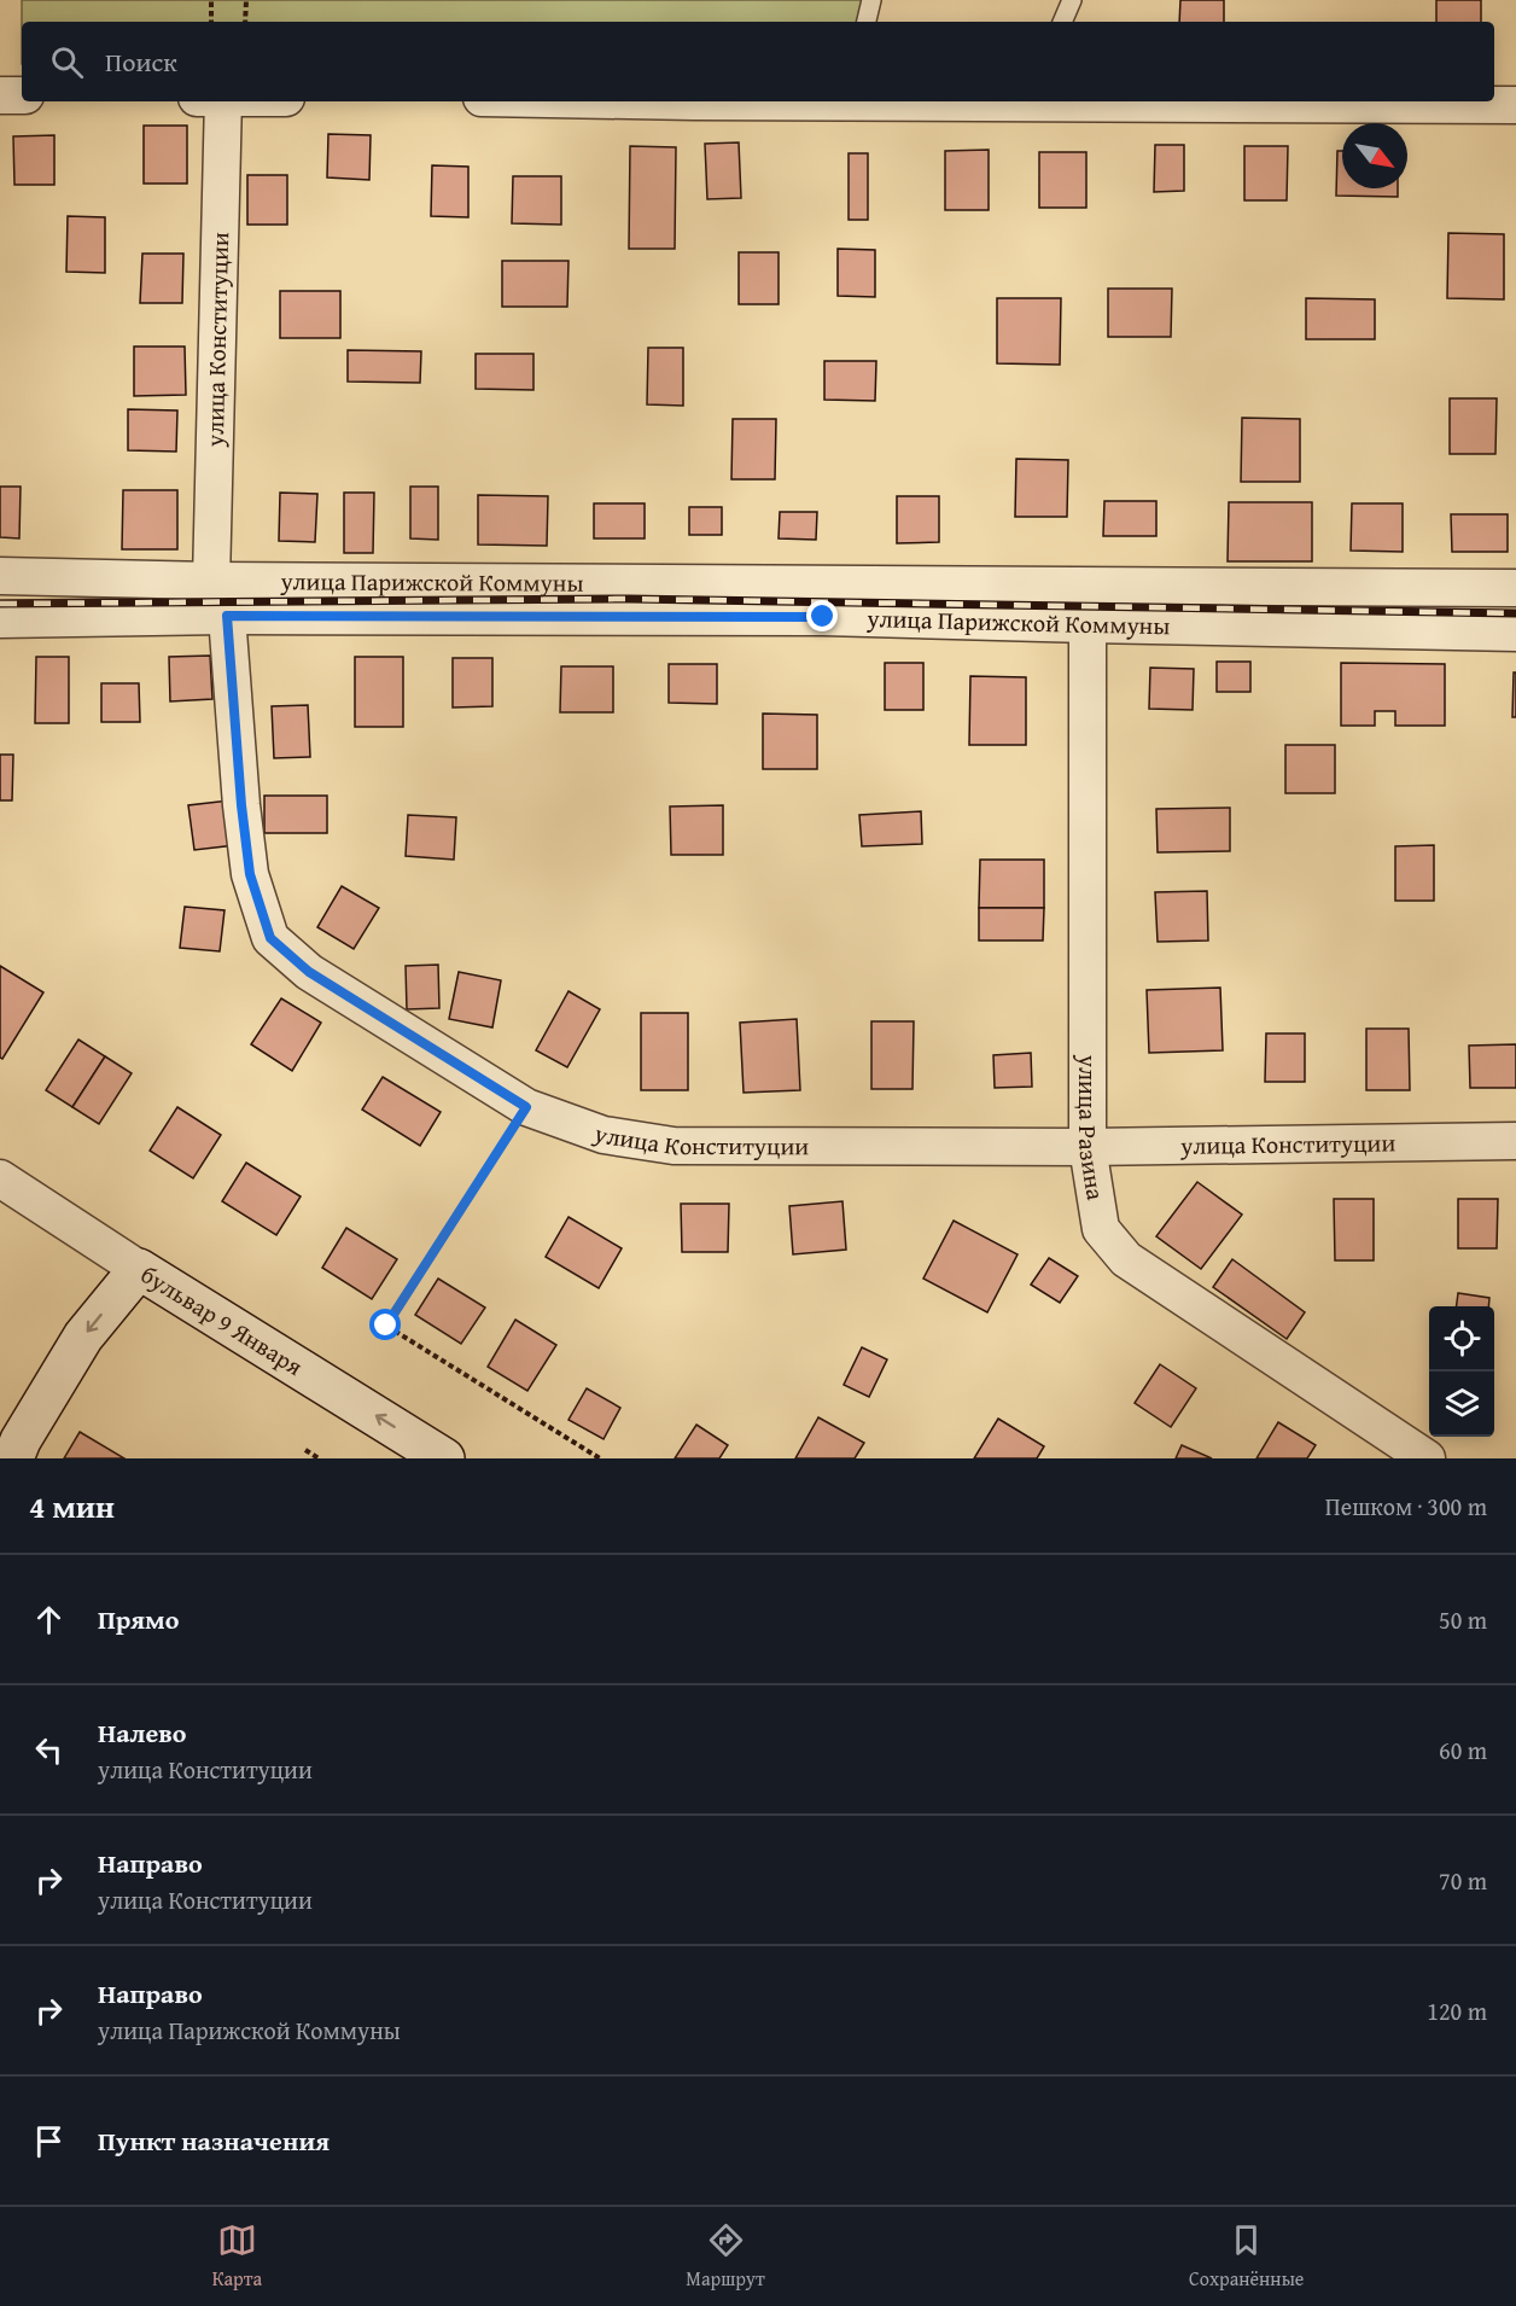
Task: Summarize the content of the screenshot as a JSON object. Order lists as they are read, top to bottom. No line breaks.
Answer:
{"streets":{"main road":["бульвар 9 Января"],"street":["улица Конституции","улица Парижской Коммуны","улица Разина"]},"crossings":[["улица Конституции","улица Парижской Коммуны"],["улица Конституции","улица Разина"],["улица Парижской Коммуны","улица Разина"]],"one_way":["бульвар 9 Января"],"north":"bottom right","page":{"search":"Поиск","heading":["4 мин","Пешком · 300 m"],"list":[["Прямо","50 m"],["Налево","улица Конституции","60 m"],["Направо","улица Конституции","70 m"],["Направо","улица Парижской Коммуны","120 m"],"Пункт назначения"],"nav":["Карта","Маршрут","Сохранённые"]}}
